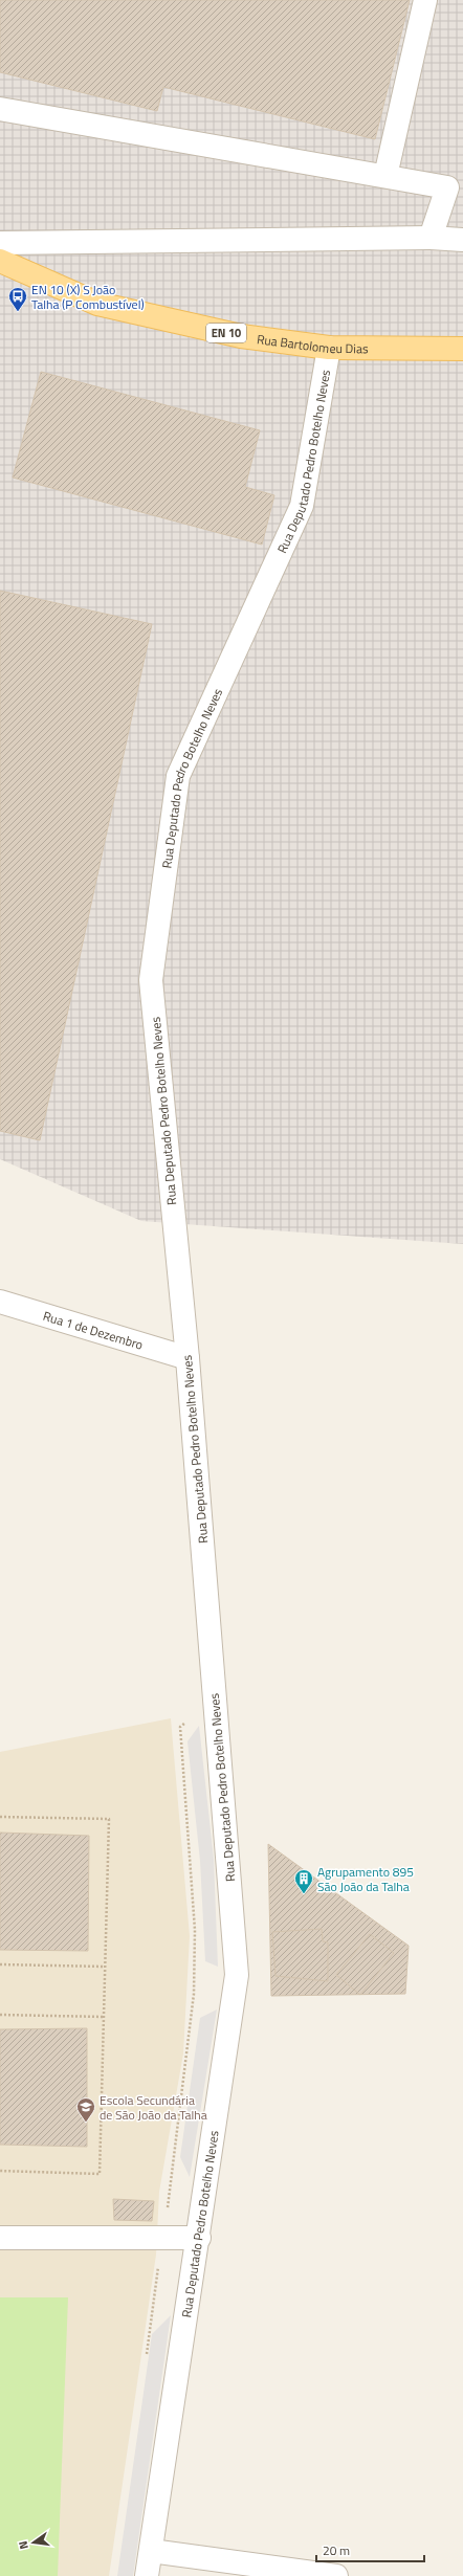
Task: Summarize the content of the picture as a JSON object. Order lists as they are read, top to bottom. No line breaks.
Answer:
{"streets":{"main road":["EN 10","Rua Bartolomeu Dias"],"street":["Rua Deputado Pedro Botelho Neves","Rua 1 de Dezembro"]},"crossings":[["Rua Bartolomeu Dias","Rua Deputado Pedro Botelho Neves"],["Rua Deputado Pedro Botelho Neves","Rua 1 de Dezembro"]],"places":{"bus stop":["EN 10 (X) S João Talha (P Combustível)"],"building":["Agrupamento 895 São João da Talha"],"school or university":["Escola Secundária de São João da Talha"]},"scale_bar":"20 m","north":"left"}
